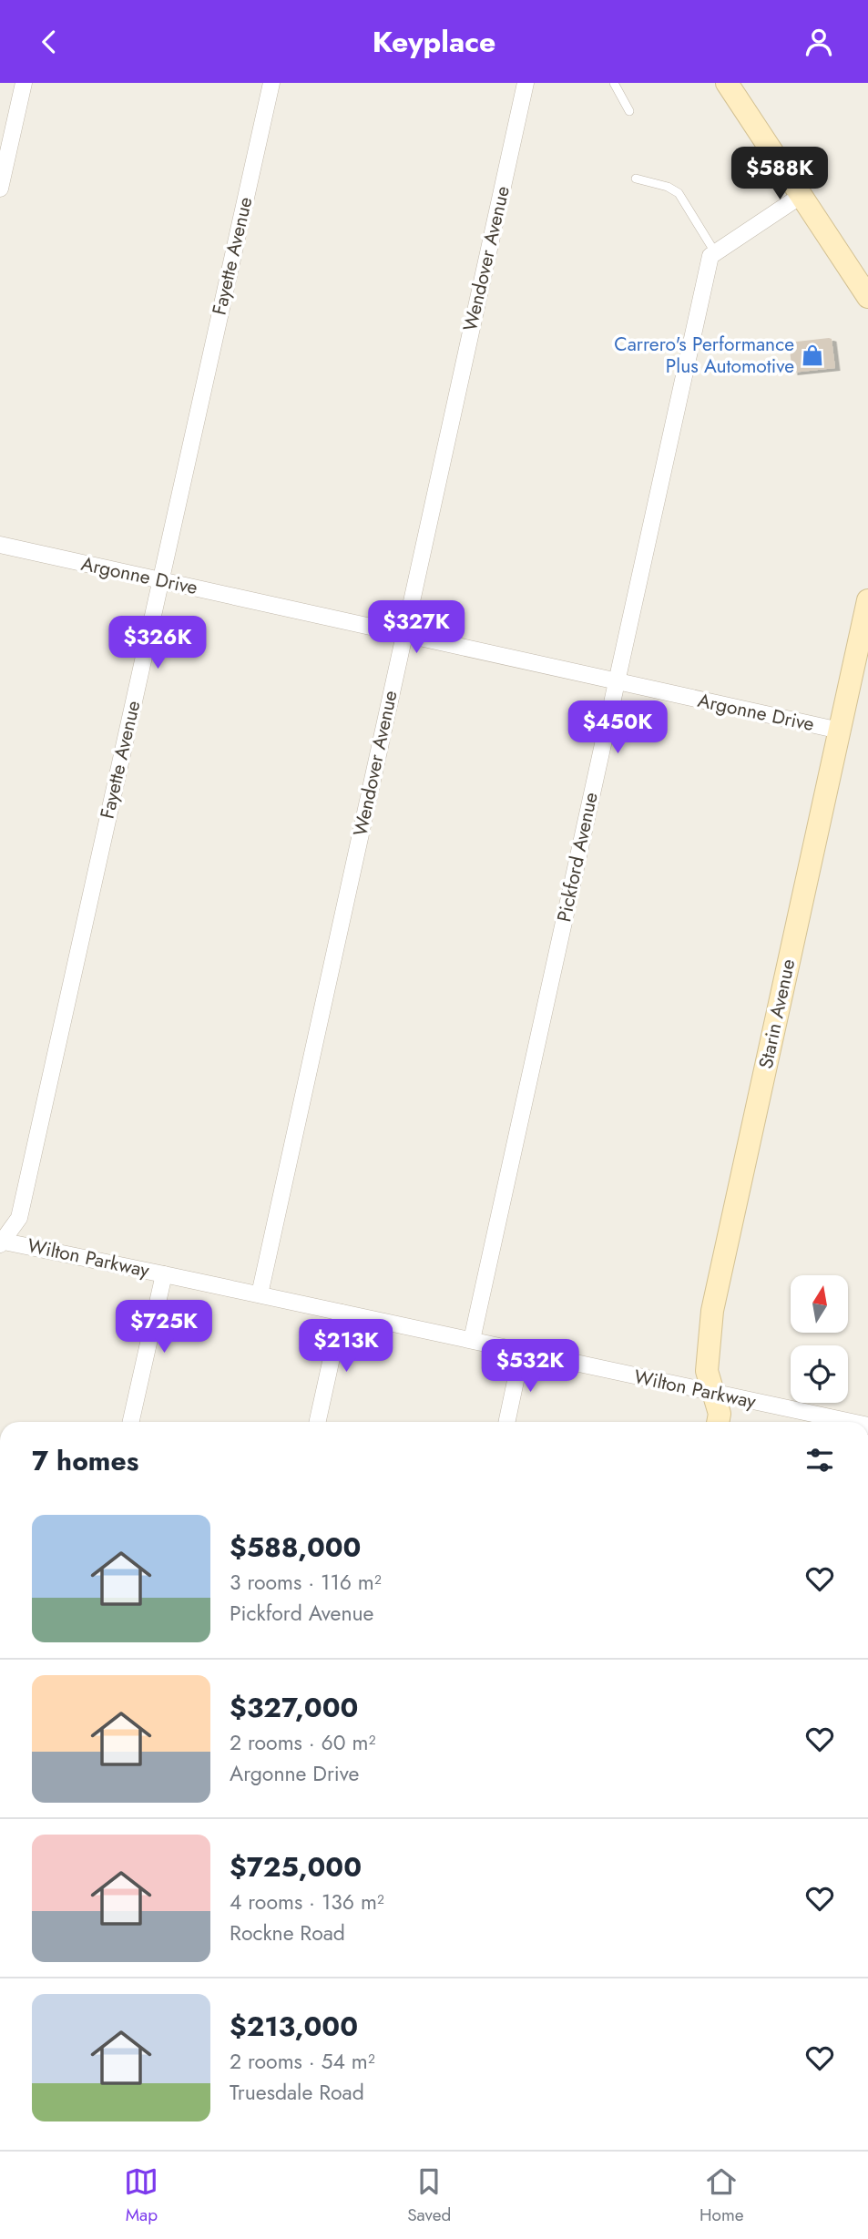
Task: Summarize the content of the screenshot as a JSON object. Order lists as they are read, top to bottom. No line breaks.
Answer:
{"streets":{"street":["Fayette Avenue","Wendover Avenue","Argonne Drive","Pickford Avenue","Starin Avenue","Wilton Parkway"]},"crossings":[["Fayette Avenue","Argonne Drive"],["Fayette Avenue","Wilton Parkway"],["Wendover Avenue","Argonne Drive"],["Wendover Avenue","Wilton Parkway"],["Argonne Drive","Pickford Avenue"],["Argonne Drive","Starin Avenue"],["Pickford Avenue","Wilton Parkway"],["Starin Avenue","Wilton Parkway"]],"places":{"shop":["Carrero's Performance Plus Automotive"]},"north":"top","page":{"header":"Keyplace","price":["$588K","$327K","$326K","$450K","$725K","$213K","$532K"],"heading":"7 homes","list":[{"name":"$588,000","note":"3 rooms · 116 m² · Pickford Avenue"},{"name":"$327,000","note":"2 rooms · 60 m² · Argonne Drive"},{"name":"$725,000","note":"4 rooms · 136 m² · Rockne Road"},{"name":"$213,000","note":"2 rooms · 54 m² · Truesdale Road"}],"tabs":["Map","Saved","Home"]}}
